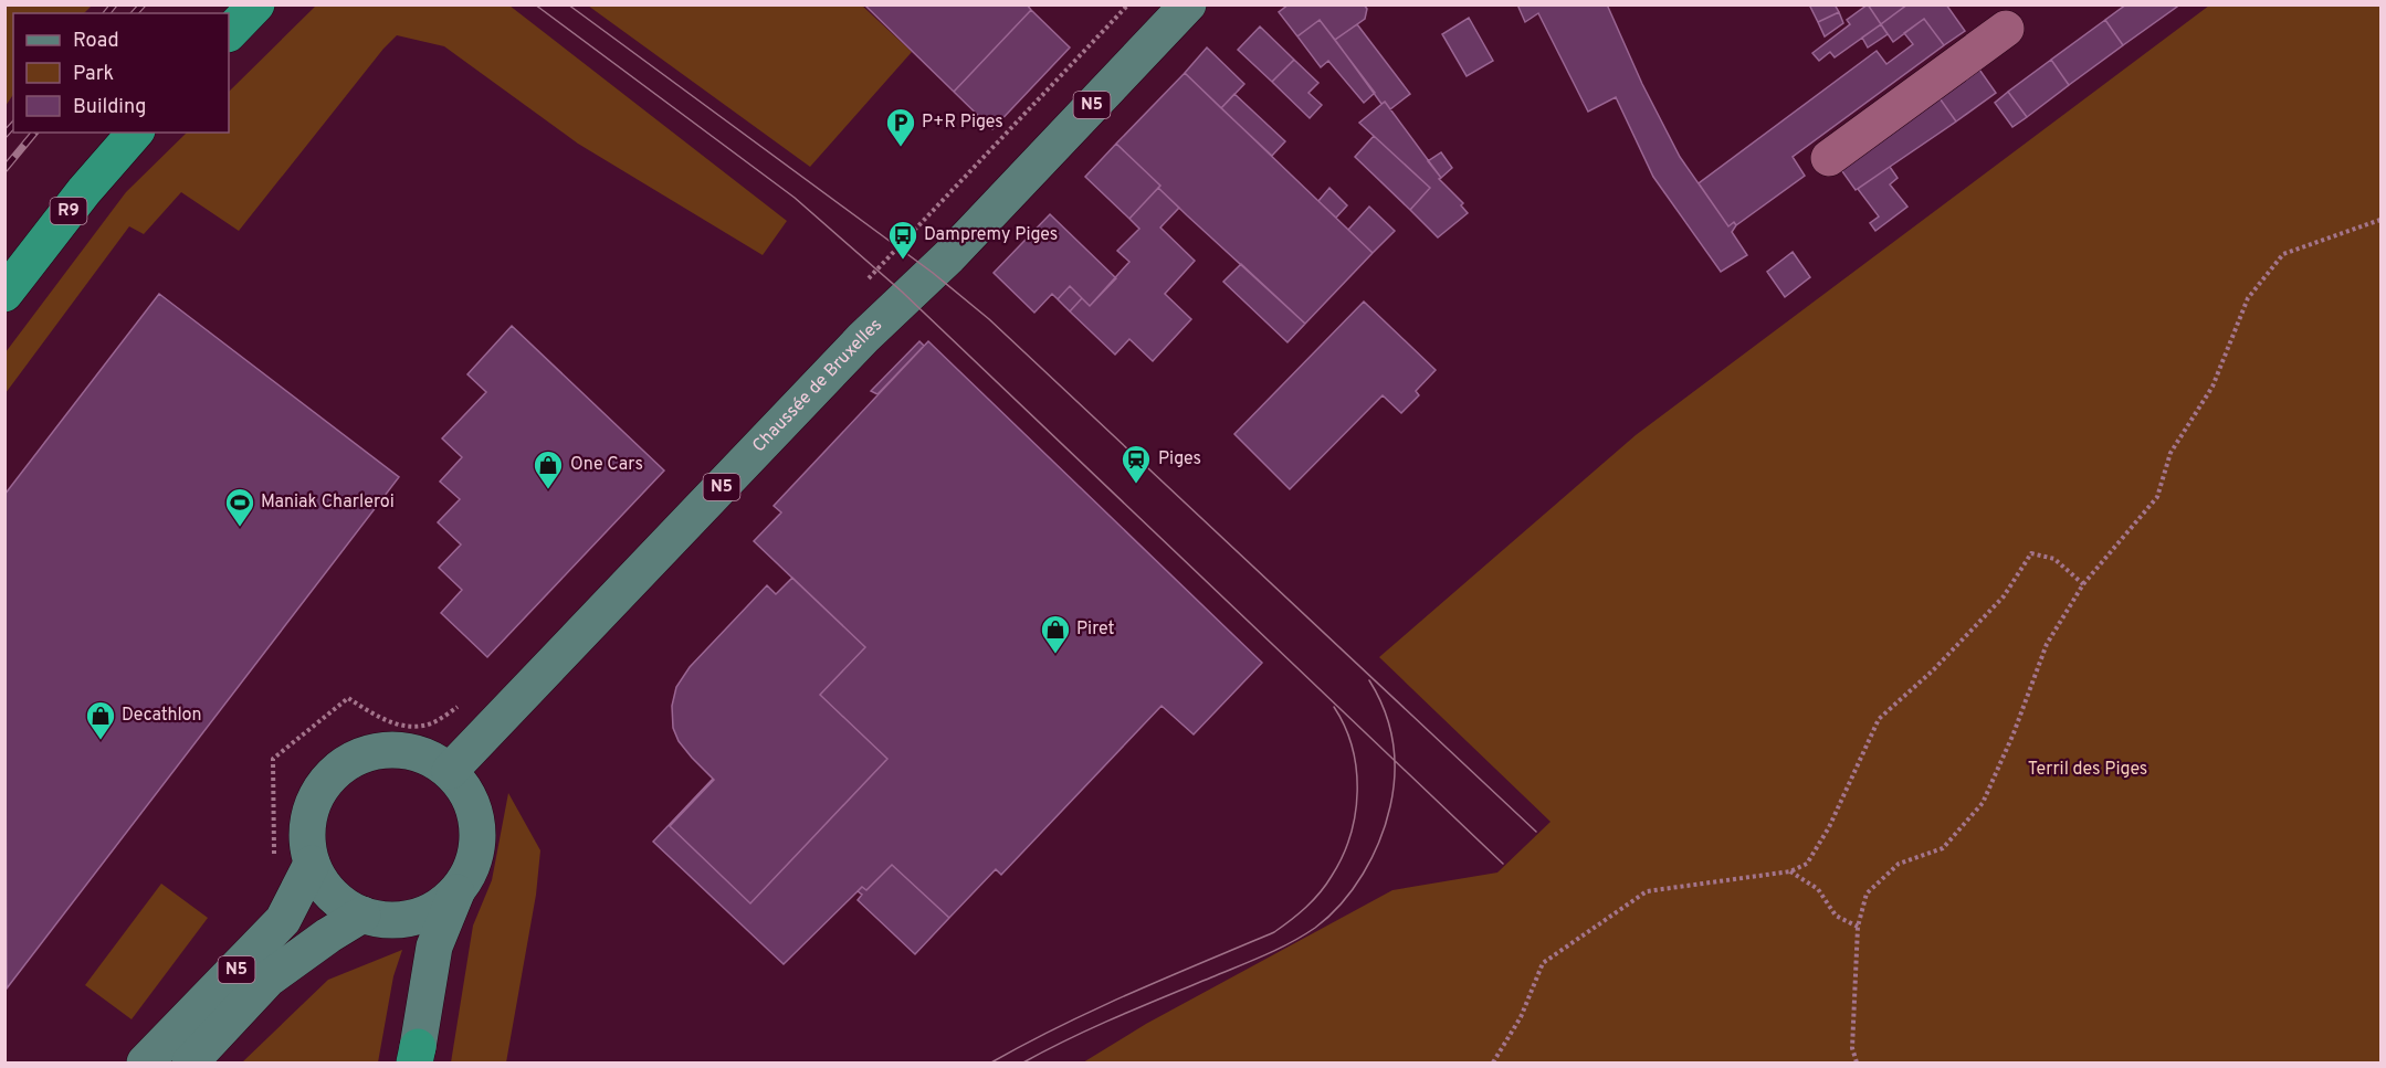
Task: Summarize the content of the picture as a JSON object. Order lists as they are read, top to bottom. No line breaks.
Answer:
{"streets":{"highway":["R9"],"main road":["N5","Chaussée de Bruxelles"]},"crossings":[["N5","Chaussée de Bruxelles"]],"parks":["Terril des Piges"],"places":{"parking":["P+R Piges"],"bus stop":["Dampremy Piges"],"station":["Piges"],"shop":["One Cars","Piret","Decathlon"],"sports":["Maniak Charleroi"]},"legend":["Road","Park","Building"]}
